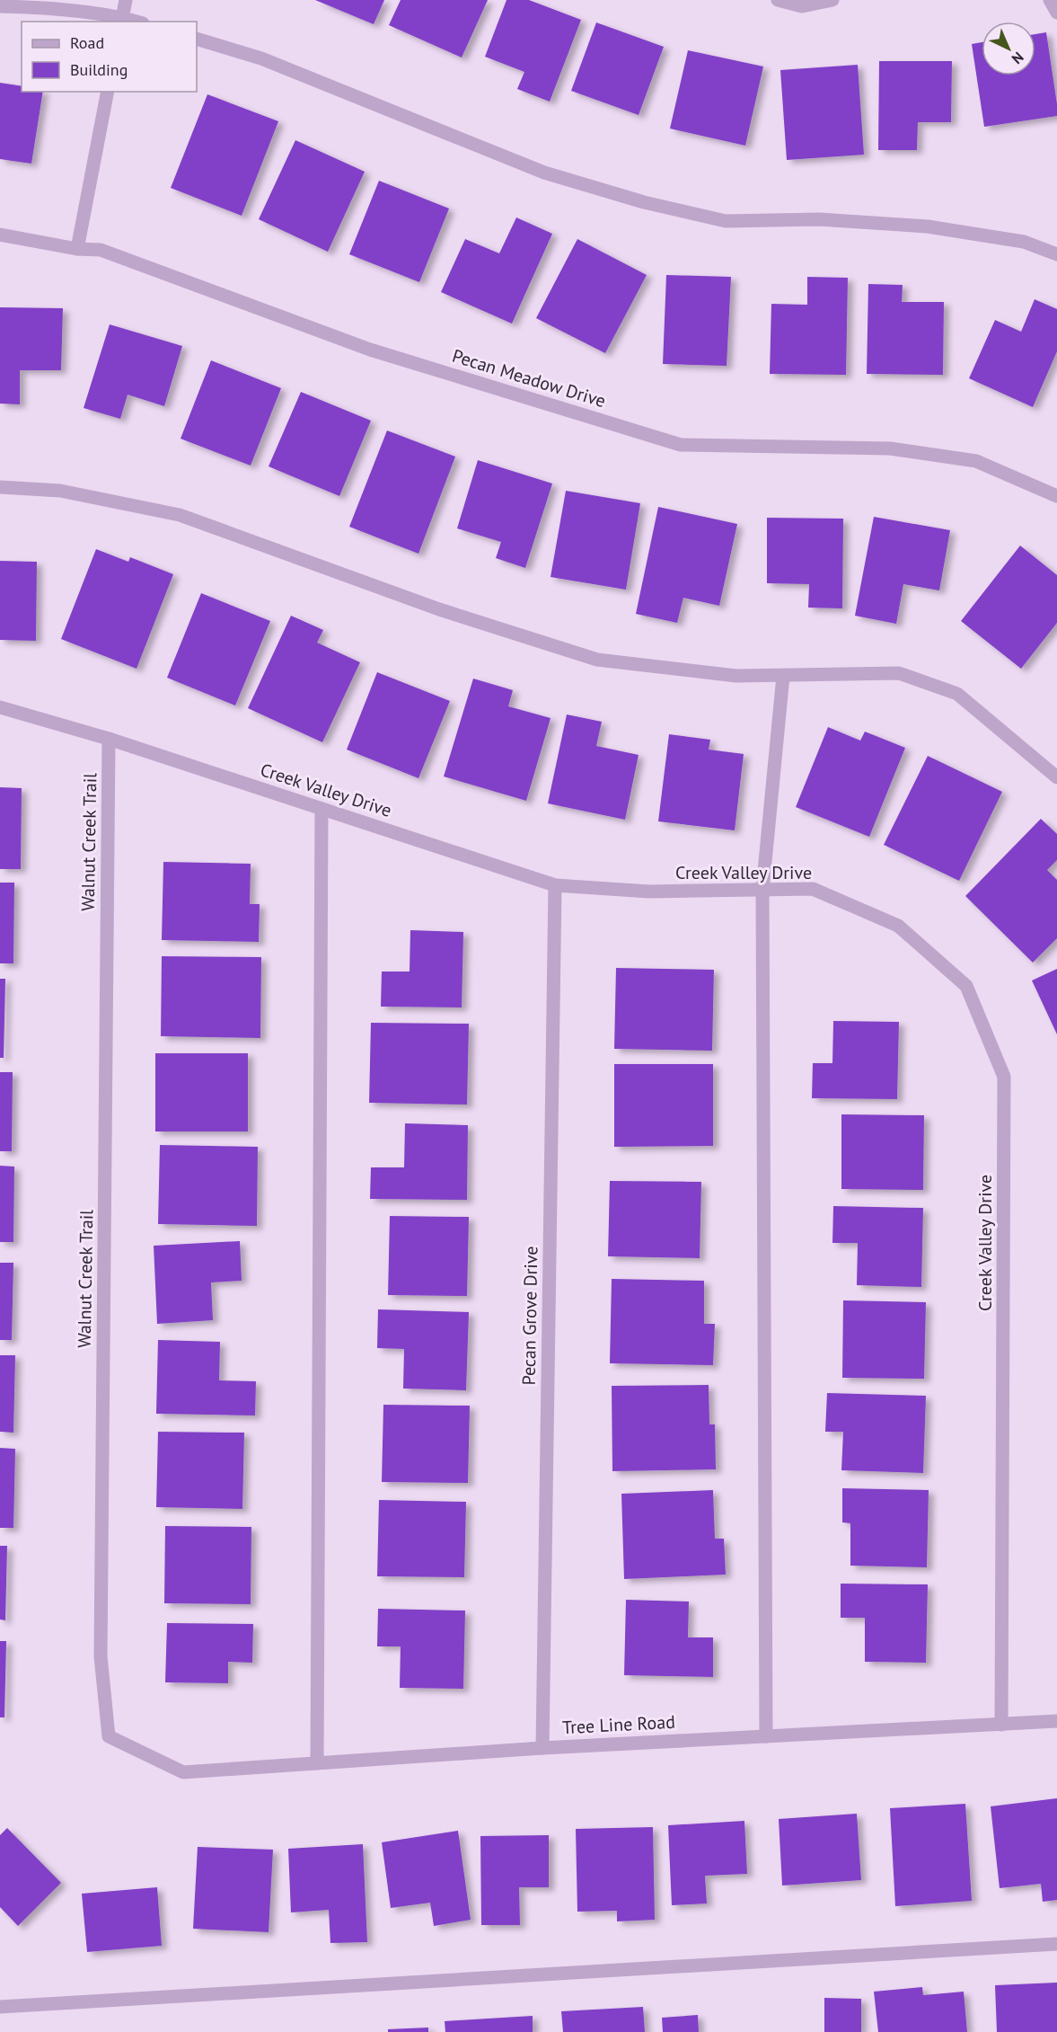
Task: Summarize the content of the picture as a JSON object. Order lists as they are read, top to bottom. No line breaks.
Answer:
{"streets":{"street":["Pecan Meadow Drive","Creek Valley Drive","Walnut Creek Trail","Pecan Grove Drive","Tree Line Road"]},"crossings":[["Creek Valley Drive","Walnut Creek Trail"],["Creek Valley Drive","Pecan Grove Drive"],["Creek Valley Drive","Tree Line Road"],["Walnut Creek Trail","Tree Line Road"],["Pecan Grove Drive","Tree Line Road"]],"legend":["Road","Building"],"north":"bottom right"}
